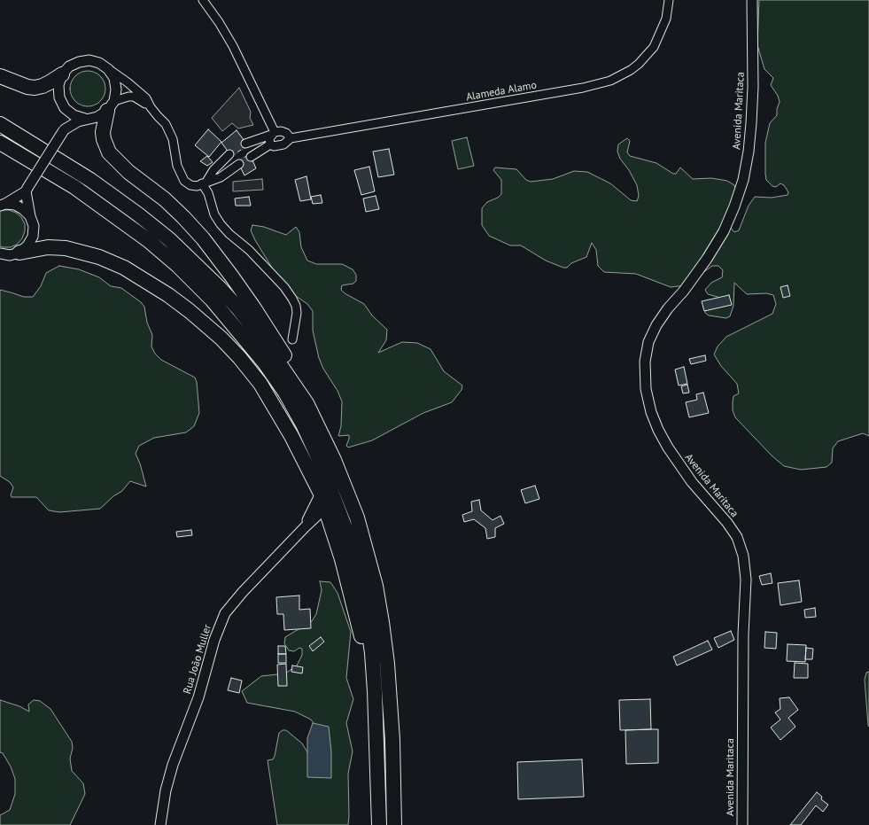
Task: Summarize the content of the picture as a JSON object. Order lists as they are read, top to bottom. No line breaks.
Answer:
{"streets":{"street":["Alameda Alamo","Avenida Maritaca","Rua João Muller"]}}
